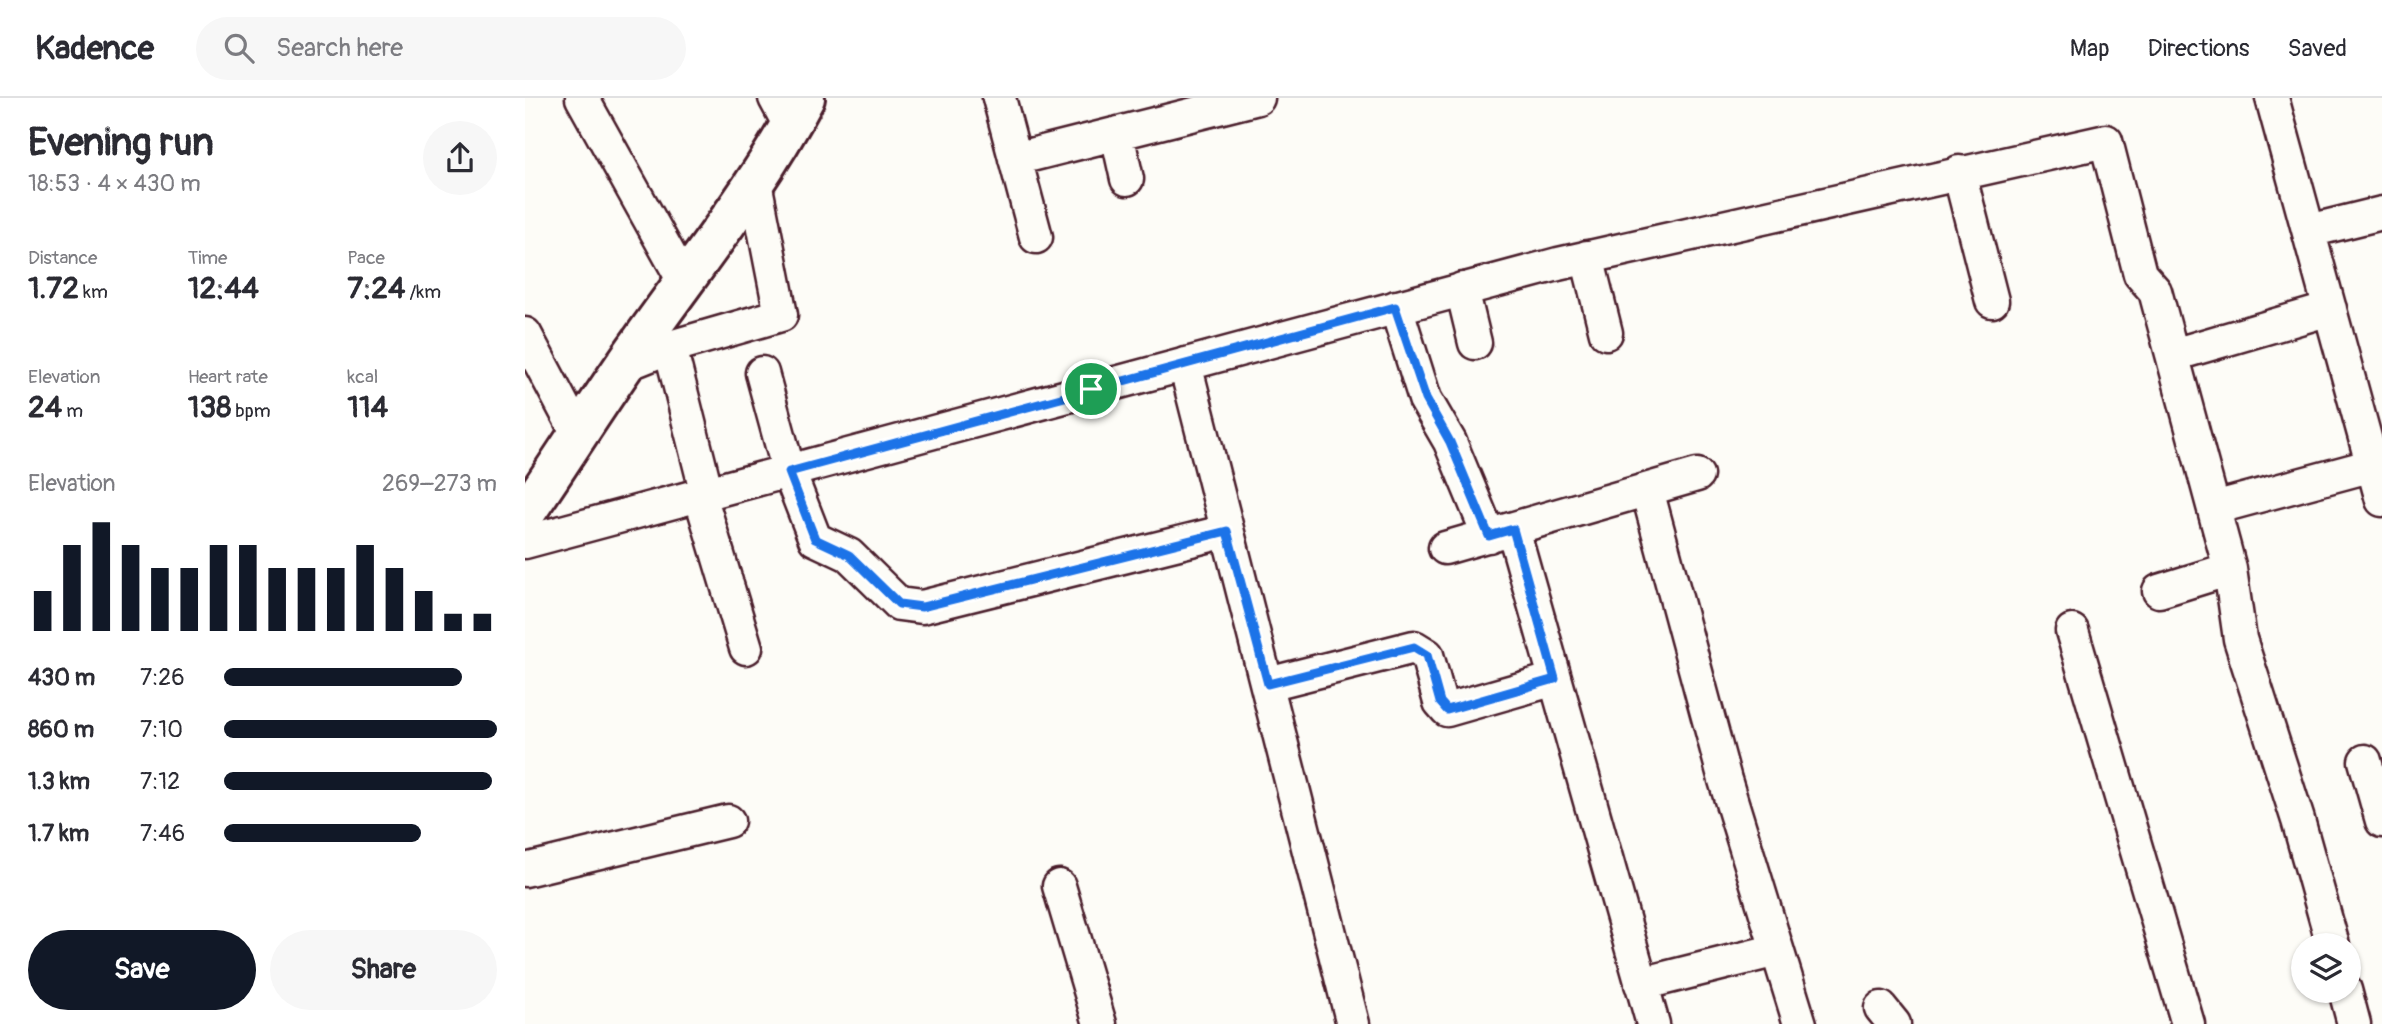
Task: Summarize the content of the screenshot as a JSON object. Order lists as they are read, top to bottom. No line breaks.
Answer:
{"page":{"header":"Kadence","search":"Search here","nav":["Map","Directions","Saved"],"heading":["Evening run","18:53 · 4 × 430 m"],"stats":[["Distance","1.72 km"],["Time","12:44"],["Pace","7:24 /km"],["Elevation","24 m"],["Heart rate","138 bpm"],["kcal","114"]],"chart":["Elevation","269–273 m"],"list":[{"name":"430 m","note":"7:26"},{"name":"860 m","note":"7:10"},{"name":"1.3 km","note":"7:12"},{"name":"1.7 km","note":"7:46"}],"buttons":["Save","Share"]}}
